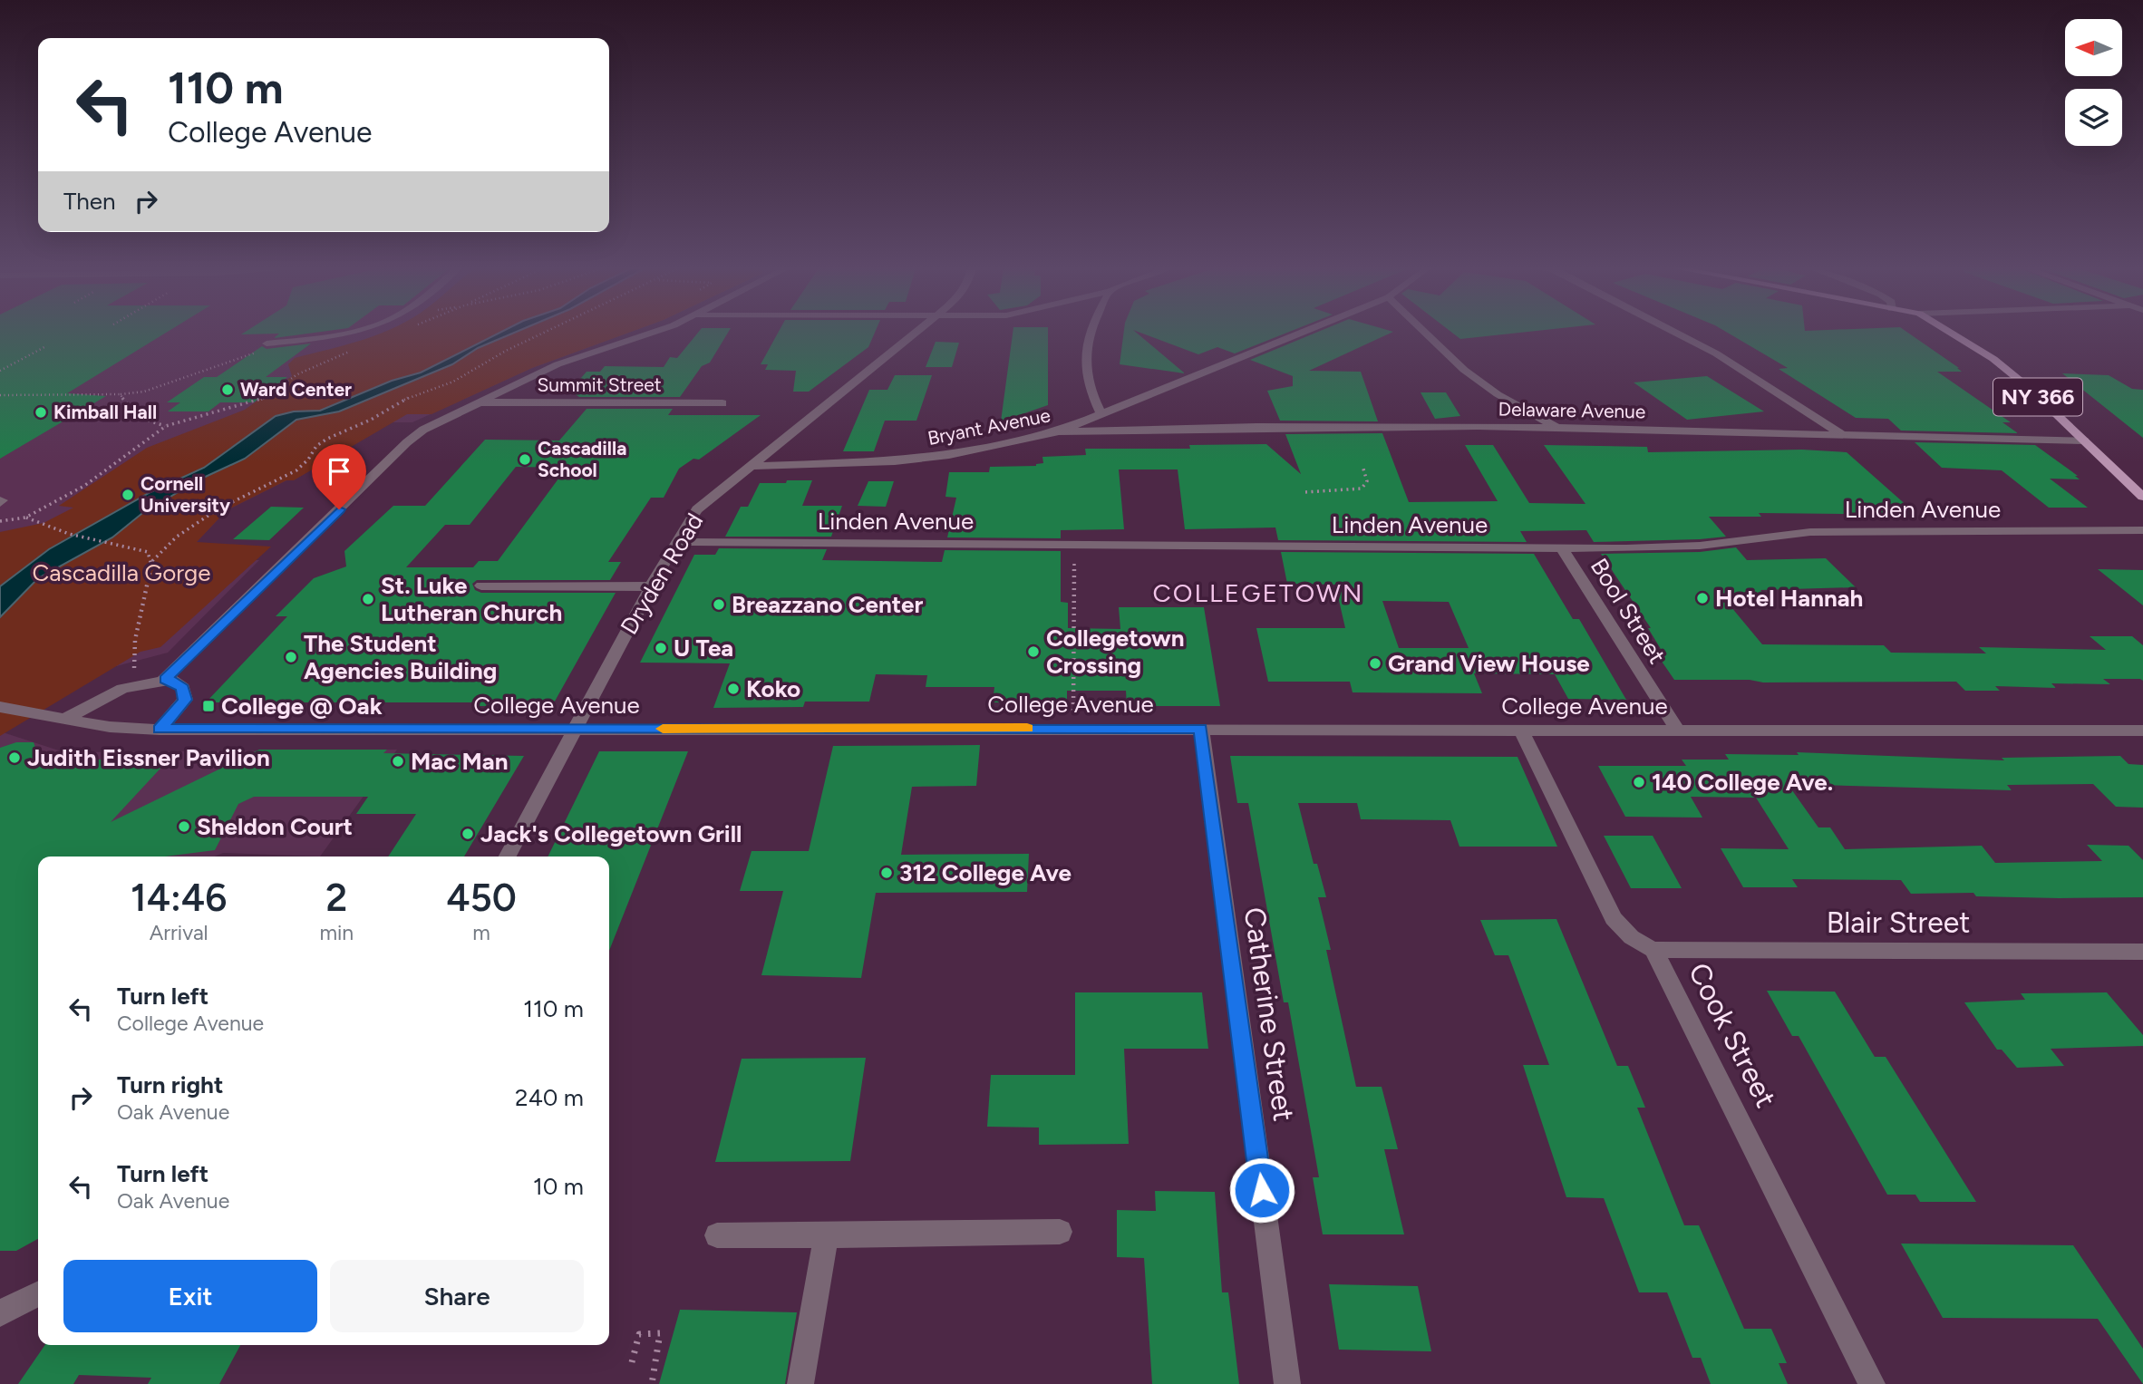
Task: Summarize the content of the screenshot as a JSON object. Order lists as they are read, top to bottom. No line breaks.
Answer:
{"streets":{"main road":["NY 366"],"street":["Summit Street","Delaware Avenue","Bryant Avenue","Linden Avenue","Dryden Road","Bool Street","College Avenue","Blair Street","Catherine Street","Cook Street"]},"crossings":[["NY 366","Delaware Avenue"],["Delaware Avenue","Bryant Avenue"],["Bryant Avenue","Dryden Road"],["Linden Avenue","Dryden Road"],["Linden Avenue","Bool Street"],["Dryden Road","College Avenue"],["Bool Street","College Avenue"],["College Avenue","Catherine Street"],["Blair Street","Cook Street"]],"districts":["COLLEGETOWN"],"parks":["Cascadilla Gorge"],"places":{"other":["Ward Center","Kimball Hall","Cascadilla School","Cornell University","Hotel Hannah","St. Luke Lutheran Church","Breazzano Center","U Tea","Collegetown Crossing","The Student Agencies Building","Grand View House","Koko","Judith Eissner Pavilion","Mac Man","140 College Ave.","Sheldon Court","Jack's Collegetown Grill","312 College Ave"],"transit":["College @ Oak"]},"north":"left","page":{"turn":["110 m","College Avenue"],"then":"Then","eta":["14:46","Arrival","2","min","450","m"],"list":[{"name":"Turn left","note":"College Avenue","value":"110 m"},{"name":"Turn right","note":"Oak Avenue","value":"240 m"},{"name":"Turn left","note":"Oak Avenue","value":"10 m"}],"buttons":["Exit","Share"]}}
